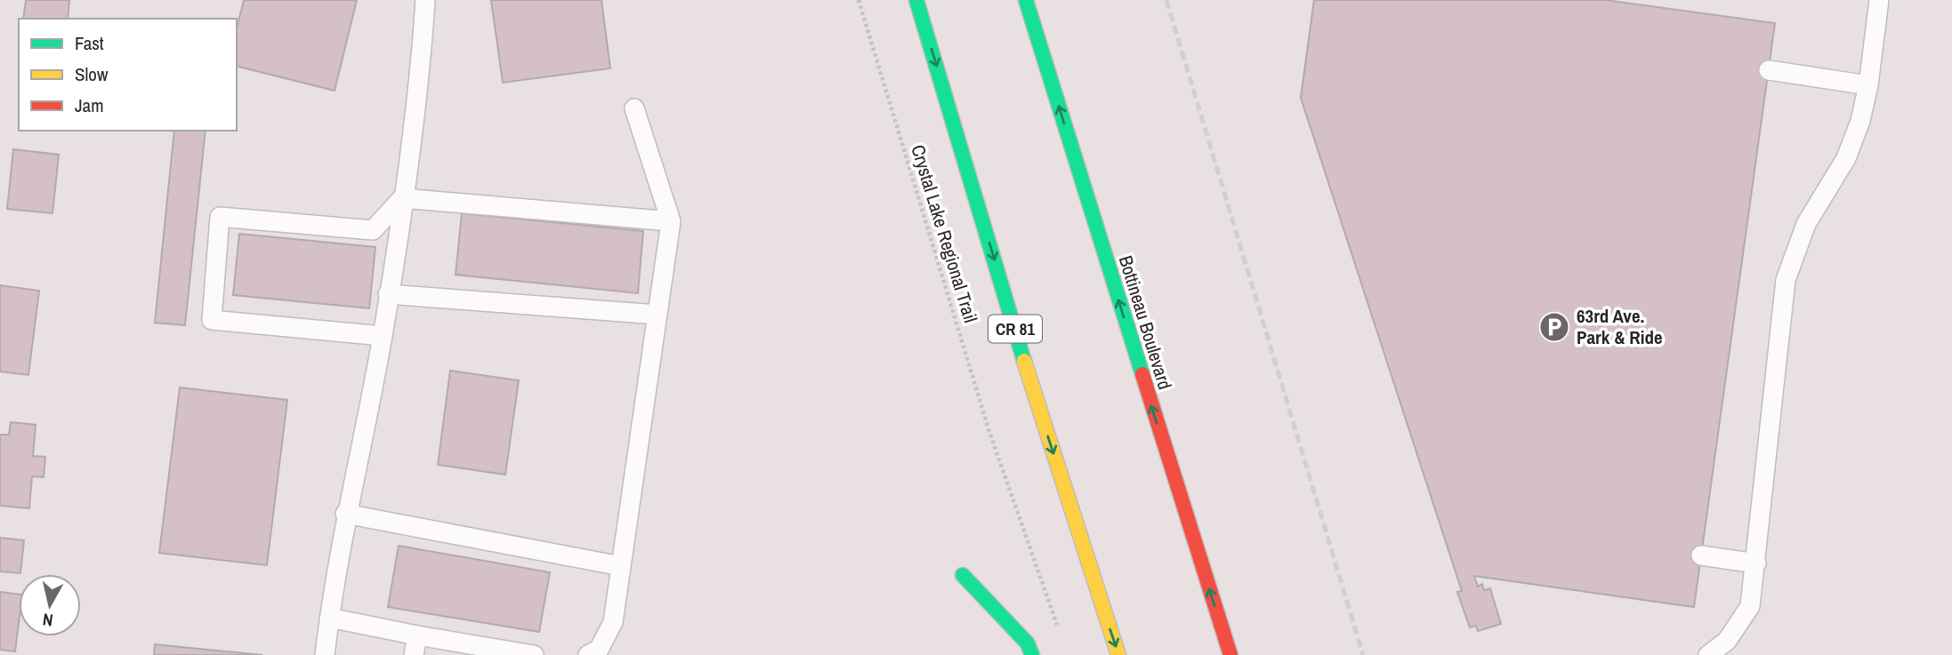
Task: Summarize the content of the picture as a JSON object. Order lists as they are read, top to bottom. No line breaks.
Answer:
{"streets":{"main road":["Bottineau Boulevard","CR 81"],"path":["Crystal Lake Regional Trail"]},"places":{"parking":["63rd Ave. Park & Ride"]},"legend":["Fast","Slow","Jam"],"north":"bottom"}
